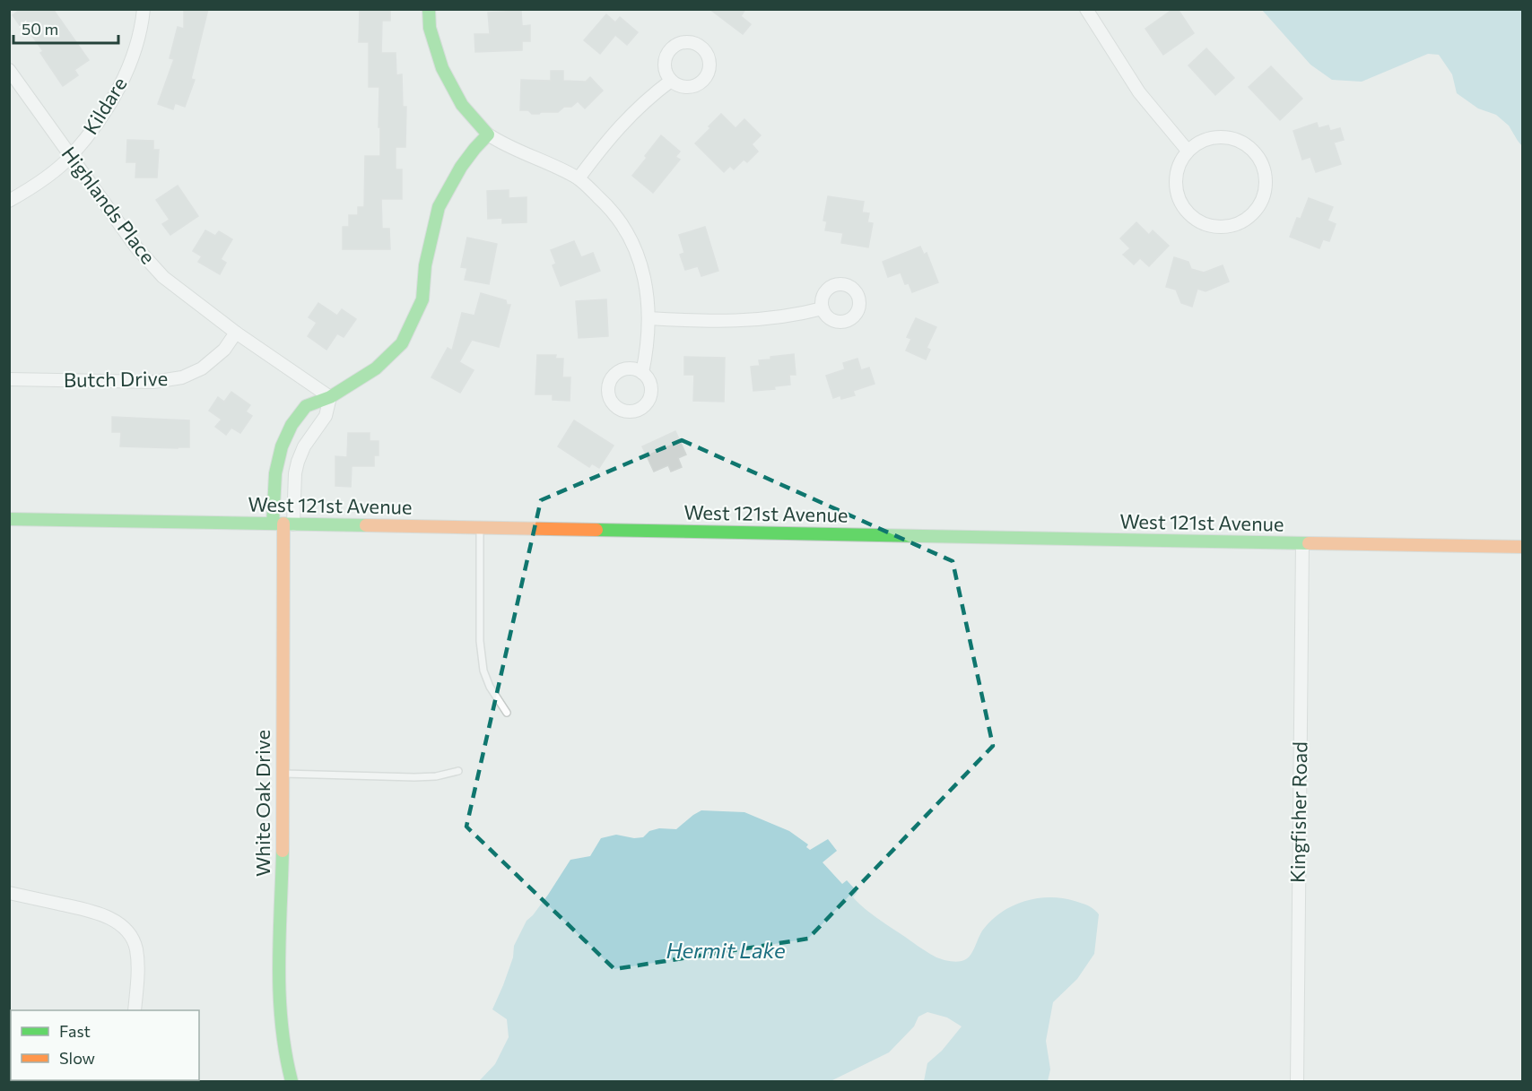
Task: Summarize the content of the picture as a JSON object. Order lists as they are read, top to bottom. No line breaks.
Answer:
{"streets":{"street":["Kildare","Highlands Place","Butch Drive","West 121st Avenue","White Oak Drive","Kingfisher Road"]},"crossings":[["Kildare","Highlands Place"],["Highlands Place","Butch Drive"],["Highlands Place","White Oak Drive"],["West 121st Avenue","White Oak Drive"],["West 121st Avenue","Kingfisher Road"]],"water":["Hermit Lake"],"legend":["Fast","Slow"],"scale_bar":"50 m"}
